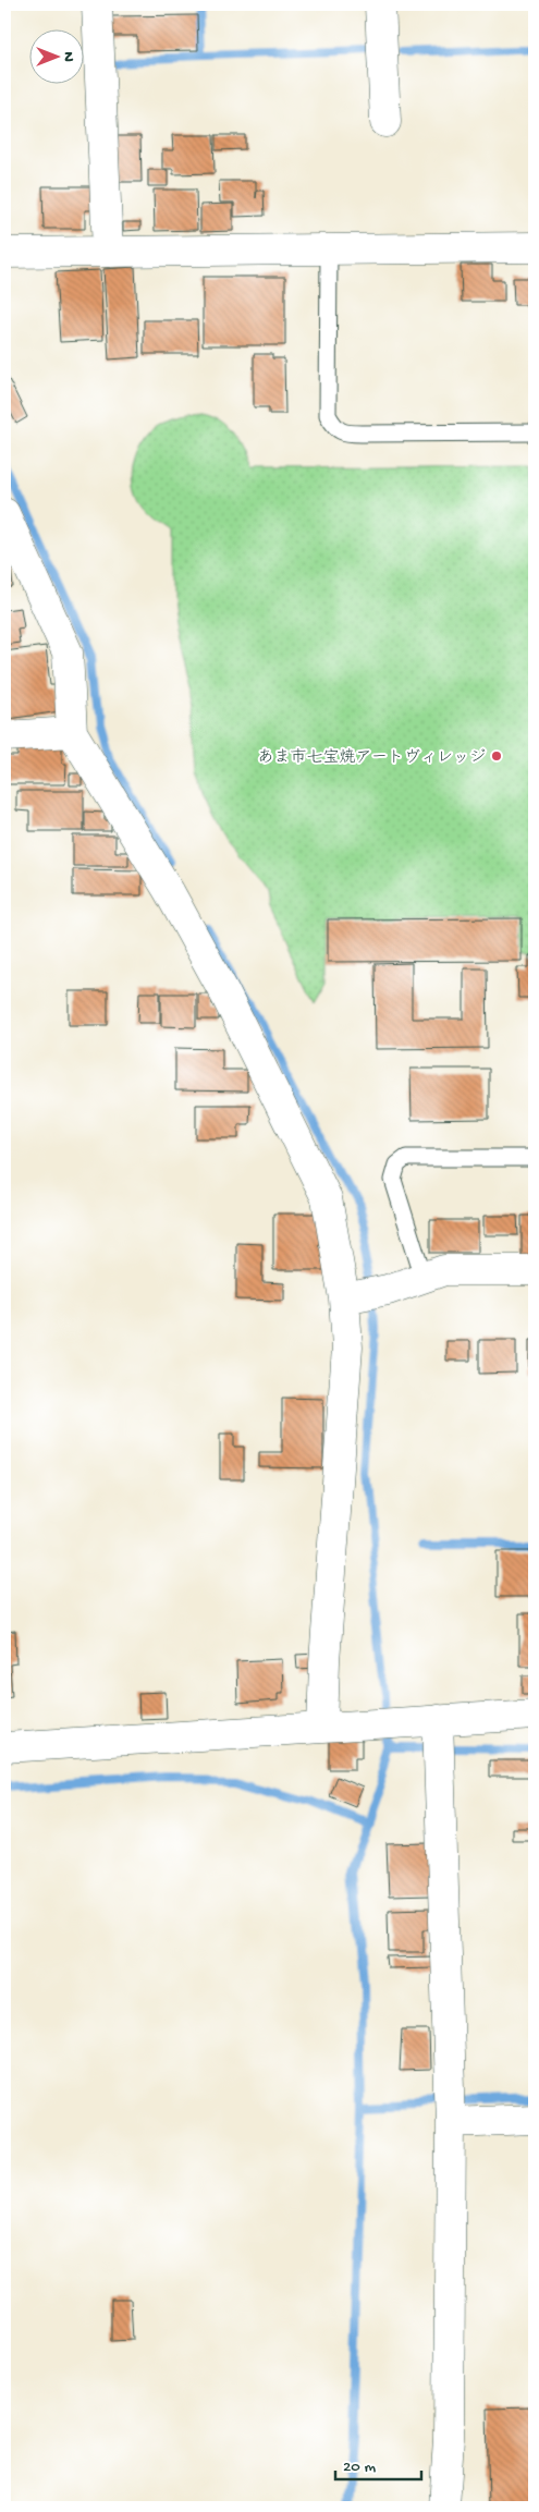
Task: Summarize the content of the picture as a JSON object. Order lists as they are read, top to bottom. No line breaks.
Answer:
{"places":["あま市七宝焼アートヴィレッジ"],"scale_bar":"20 m","north":"right"}
